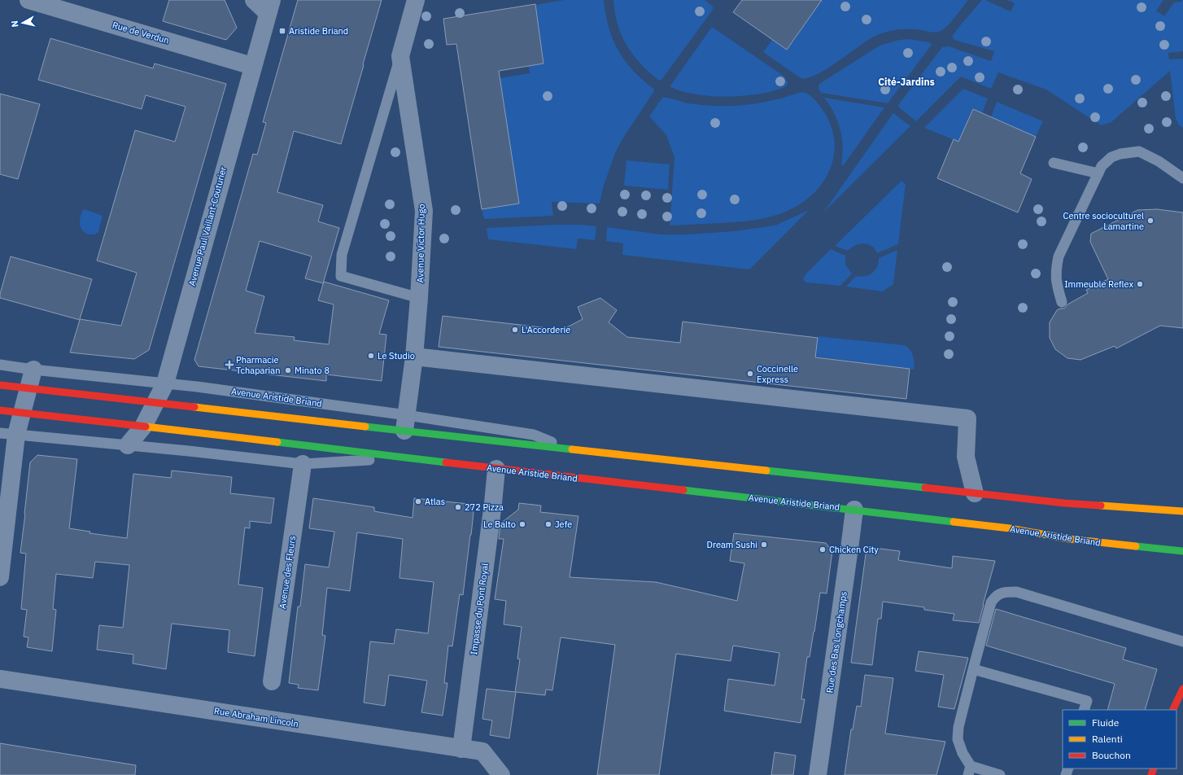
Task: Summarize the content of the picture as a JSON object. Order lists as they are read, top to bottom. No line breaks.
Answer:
{"streets":{"main road":["Avenue Aristide Briand"],"street":["Rue de Verdun","Avenue Paul Vaillant-Couturier","Avenue Victor Hugo","Avenue des Fleurs","Impasse du Pont Royal","Rue des Bas Longchamps","Rue Abraham Lincoln"]},"crossings":[["Rue de Verdun","Avenue Paul Vaillant-Couturier"],["Avenue Paul Vaillant-Couturier","Avenue Aristide Briand"],["Avenue Victor Hugo","Avenue Aristide Briand"],["Avenue Aristide Briand","Avenue des Fleurs"],["Avenue Aristide Briand","Impasse du Pont Royal"],["Avenue Aristide Briand","Rue des Bas Longchamps"],["Impasse du Pont Royal","Rue Abraham Lincoln"]],"districts":["Cité-Jardins"],"places":{"transit":["Aristide Briand"],"other":["Centre socioculturel Lamartine","Immeuble Reflex","L'Accorderie","Le Studio","Minato 8","Coccinelle Express","Atlas","272 Pizza","Le Balto","Jefe","Dream Sushi","Chicken City"],"health":["Pharmacie Tchaparian"]},"legend":["Fluide","Ralenti","Bouchon"],"north":"left"}
